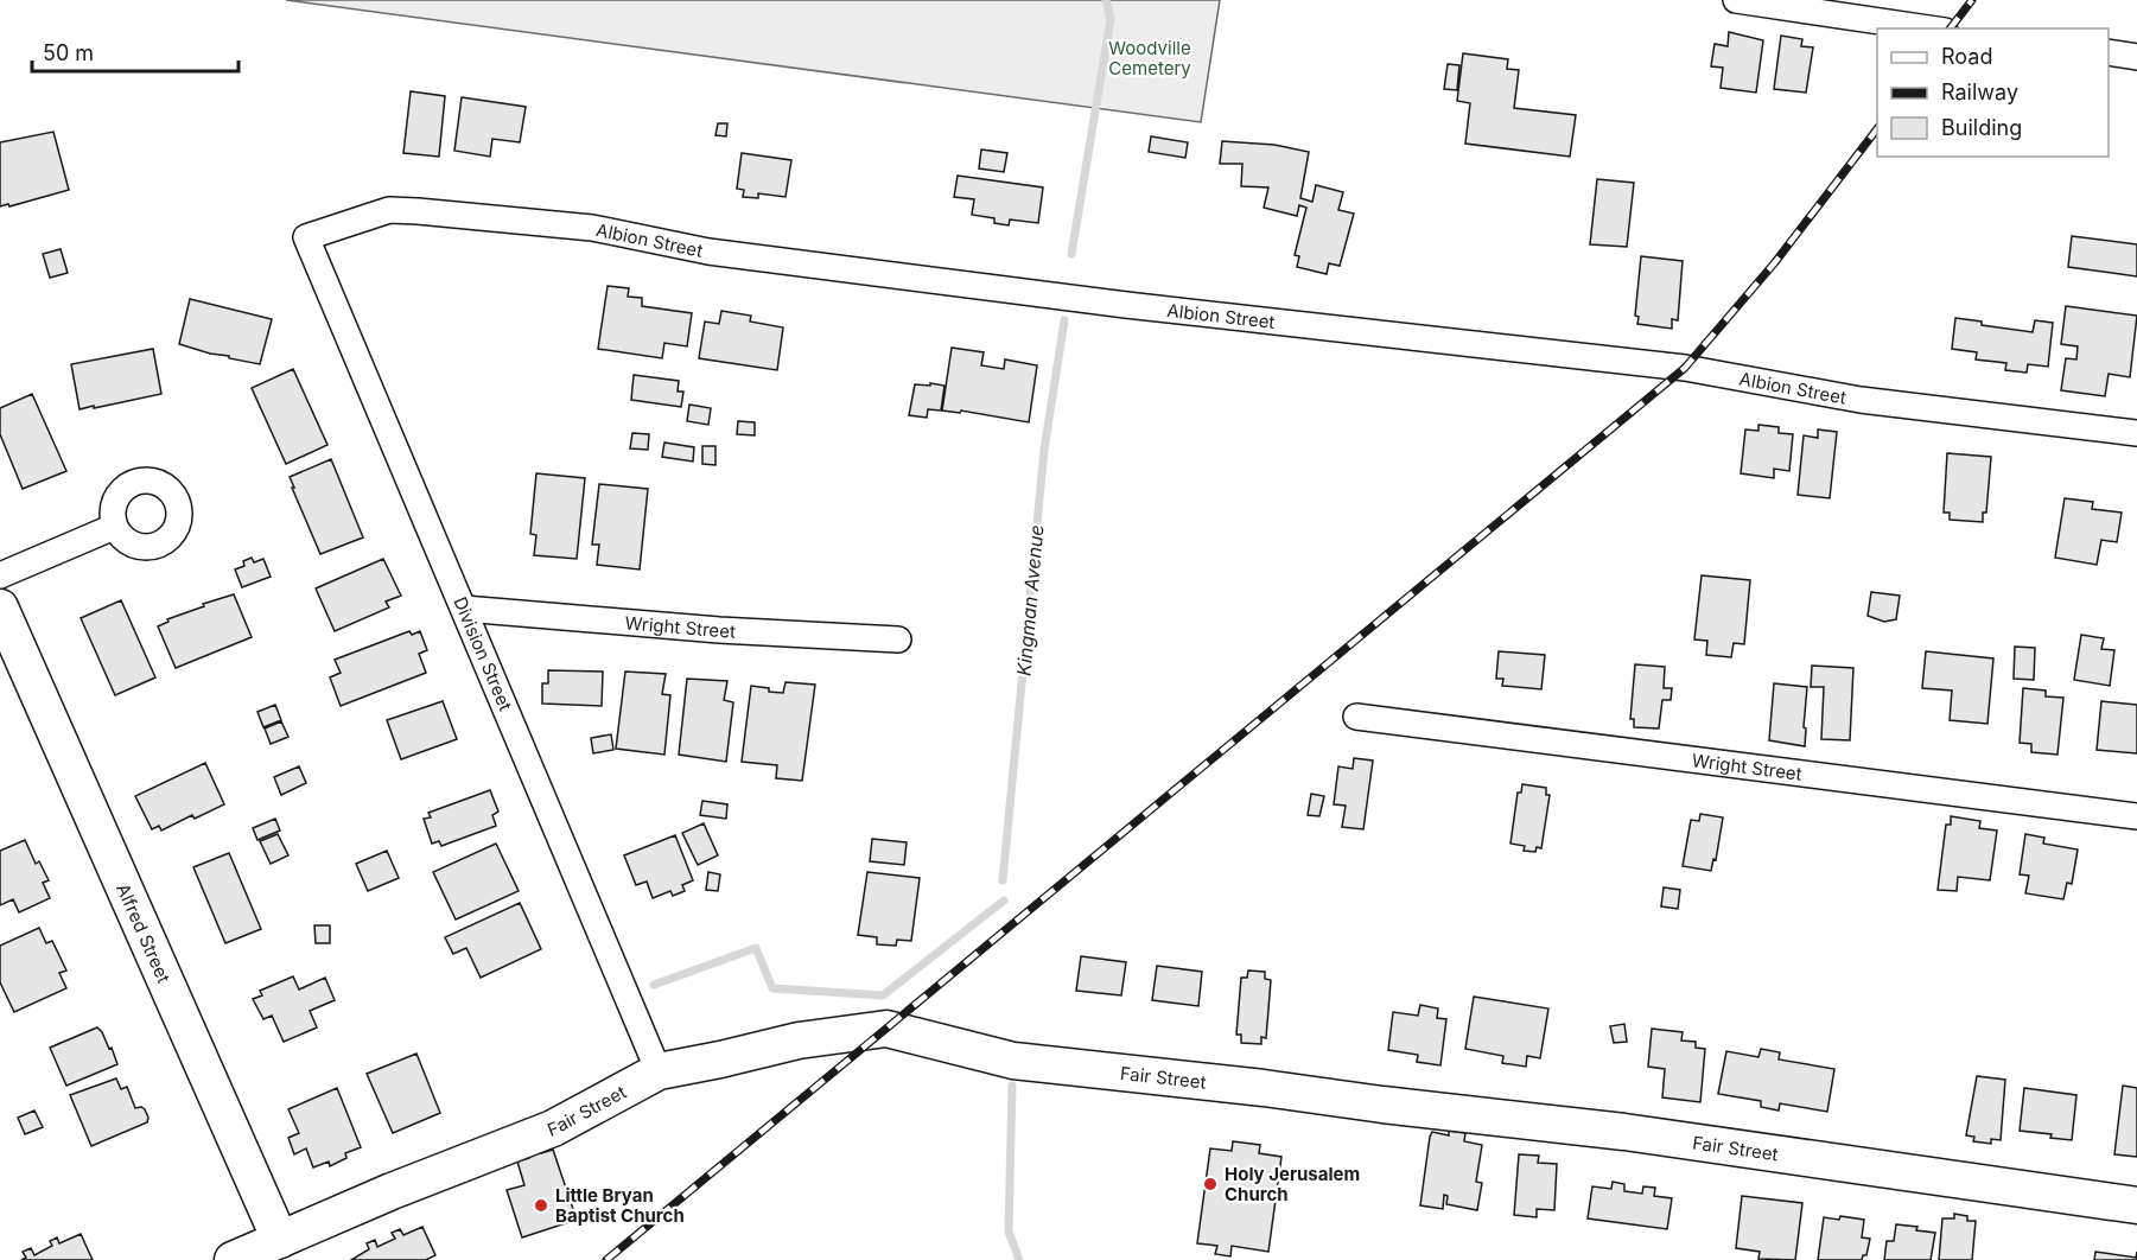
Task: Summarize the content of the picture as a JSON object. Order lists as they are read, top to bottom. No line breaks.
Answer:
{"streets":{"street":["Albion Street","Wright Street","Division Street","Alfred Street","Fair Street"]},"crossings":[["Albion Street","Division Street"],["Wright Street","Division Street"],["Division Street","Fair Street"],["Alfred Street","Fair Street"]],"water":["Kingman Avenue"],"parks":["Woodville Cemetery"],"places":["Holy Jerusalem Church","Little Bryan Baptist Church"],"legend":["Road","Railway","Building"],"scale_bar":"50 m"}
